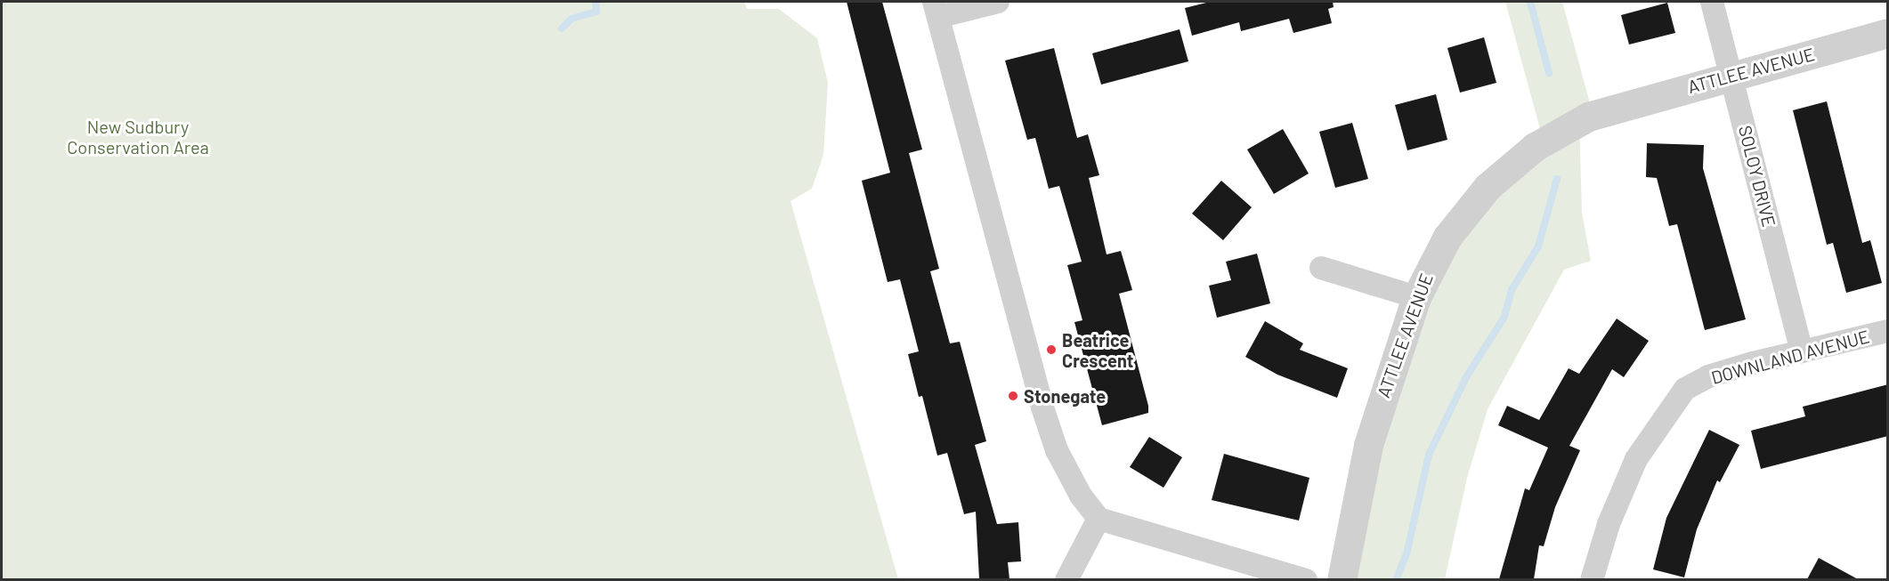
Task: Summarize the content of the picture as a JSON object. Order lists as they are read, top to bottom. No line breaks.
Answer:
{"streets":{"street":["ATTLEE AVENUE","SOLOY DRIVE","DOWNLAND AVENUE"]},"crossings":[["ATTLEE AVENUE","SOLOY DRIVE"],["SOLOY DRIVE","DOWNLAND AVENUE"]],"parks":["New Sudbury Conservation Area"],"places":["Beatrice Crescent","Stonegate"]}
